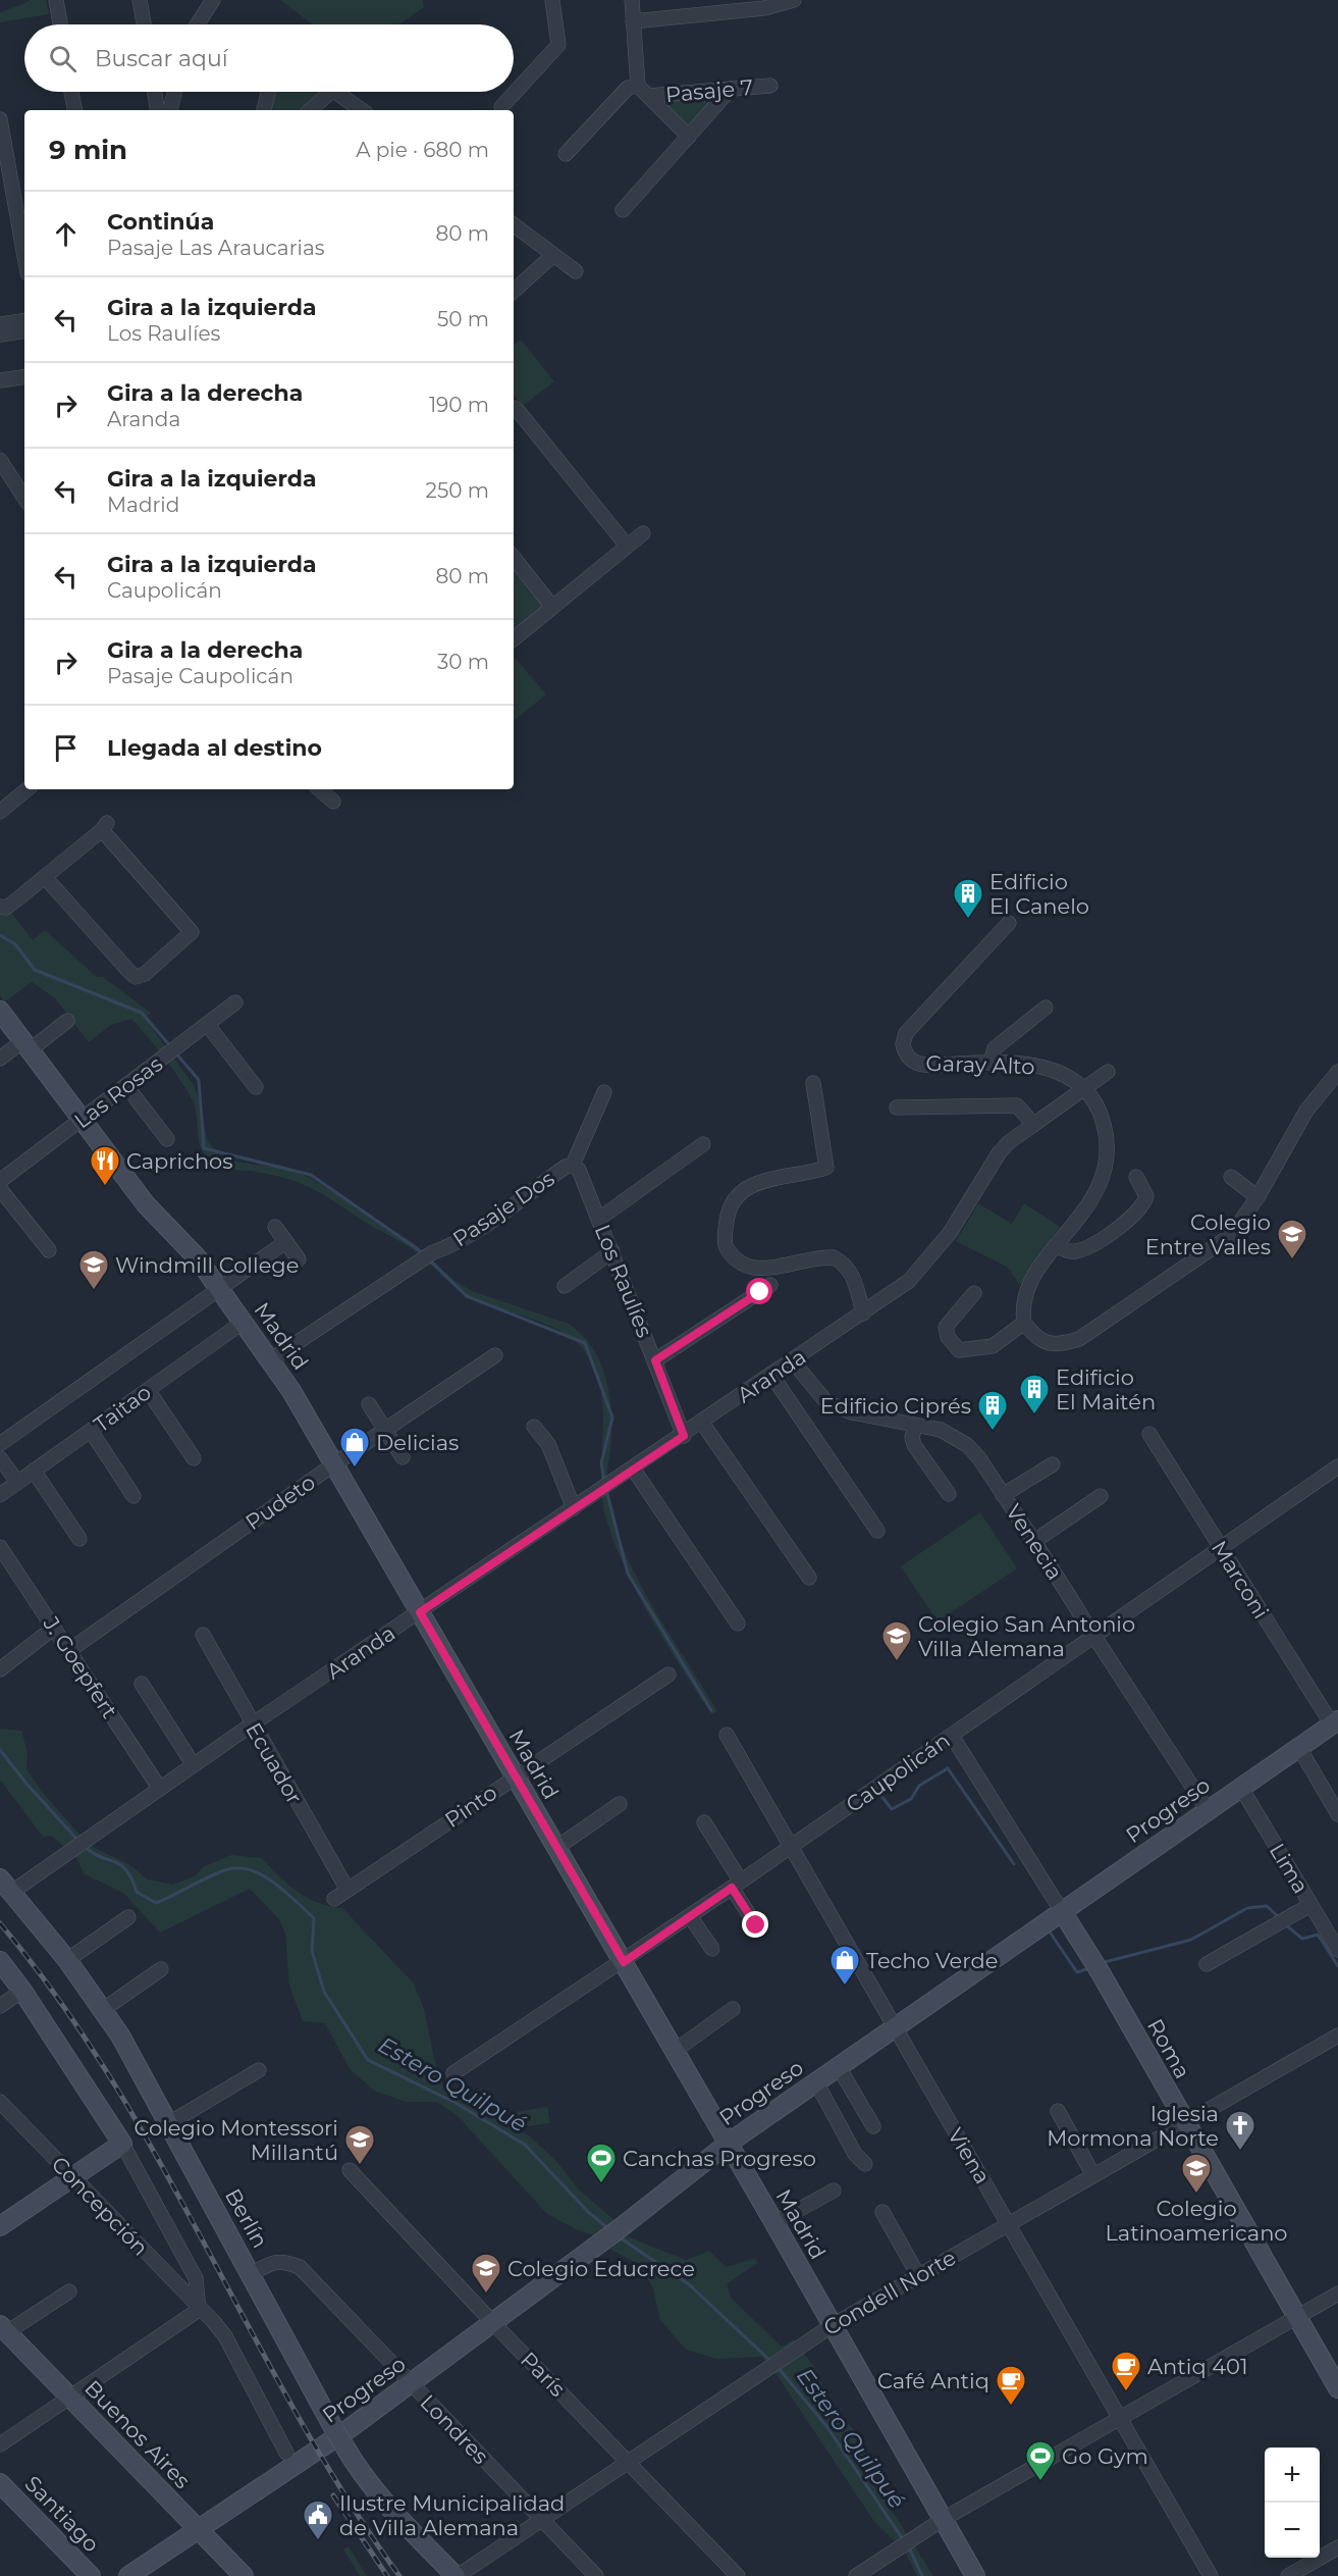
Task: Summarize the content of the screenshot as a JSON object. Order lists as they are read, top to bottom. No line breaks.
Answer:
{"streets":{"street":["Pasaje 7","Garay Alto","Las Rosas","Pasaje Dos","Los Raulíes","Madrid","Aranda","Taitao","Pudeto","Venecia","Marconi","J. Goepfert","Ecuador","Caupolicán","Pinto","Progreso","Lima","Roma","Viena","Concepción","Berlín","Condell Norte","París","Londres","Buenos Aires","Santiago"]},"crossings":[["Garay Alto","Aranda"],["Las Rosas","Madrid"],["Pasaje Dos","Los Raulíes"],["Pasaje Dos","Madrid"],["Los Raulíes","Aranda"],["Madrid","Aranda"],["Madrid","Taitao"],["Madrid","Pudeto"],["Madrid","Caupolicán"],["Madrid","Pinto"],["Madrid","Progreso"],["Madrid","Condell Norte"],["Aranda","Venecia"],["Aranda","J. Goepfert"],["Aranda","Ecuador"],["Aranda","Berlín"],["Pudeto","J. Goepfert"],["Venecia","Caupolicán"],["Venecia","Progreso"],["Marconi","Caupolicán"],["Marconi","Progreso"],["Ecuador","Pinto"],["Caupolicán","Roma"],["Caupolicán","Viena"],["Progreso","Lima"],["Progreso","Roma"],["Progreso","Viena"],["Progreso","París"],["Progreso","Londres"],["Progreso","Buenos Aires"],["Roma","Condell Norte"],["Viena","Condell Norte"],["Berlín","Condell Norte"],["Berlín","Londres"],["Condell Norte","París"],["Condell Norte","Londres"]],"water":["Estero Quilpué"],"places":{"building":["Edificio El Canelo","Edificio El Maitén","Edificio Ciprés"],"restaurant":["Caprichos"],"school or university":["Colegio Entre Valles","Windmill College","Colegio San Antonio Villa Alemana","Colegio Montessori Millantú","Colegio Latinoamericano","Colegio Educrece"],"shop":["Delicias","Techo Verde"],"church":["Iglesia Mormona Norte"],"sports":["Canchas Progreso","Go Gym"],"cafe":["Antiq 401","Café Antiq"],"public building":["Ilustre Municipalidad de Villa Alemana"]},"page":{"search":"Buscar aquí","heading":["9 min","A pie · 680 m"],"list":[["Continúa","Pasaje Las Araucarias","80 m"],["Gira a la izquierda","Los Raulíes","50 m"],["Gira a la derecha","Aranda","190 m"],["Gira a la izquierda","Madrid","250 m"],["Gira a la izquierda","Caupolicán","80 m"],["Gira a la derecha","Pasaje Caupolicán","30 m"],"Llegada al destino"],"map_buttons":["+","−"]}}
